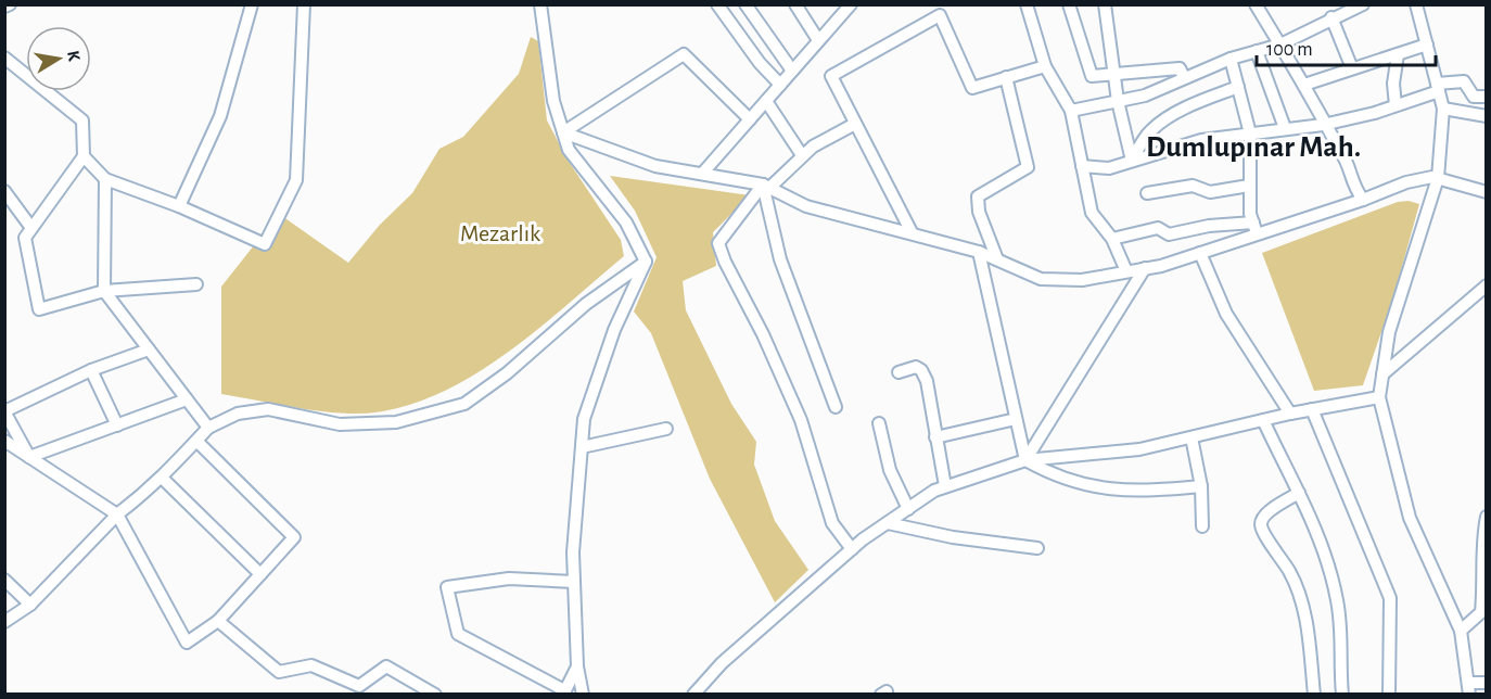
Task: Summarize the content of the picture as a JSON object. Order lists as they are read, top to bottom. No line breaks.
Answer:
{"districts":["Dumlupınar Mah."],"parks":["Mezarlık"],"scale_bar":"100 m","north":"right"}
